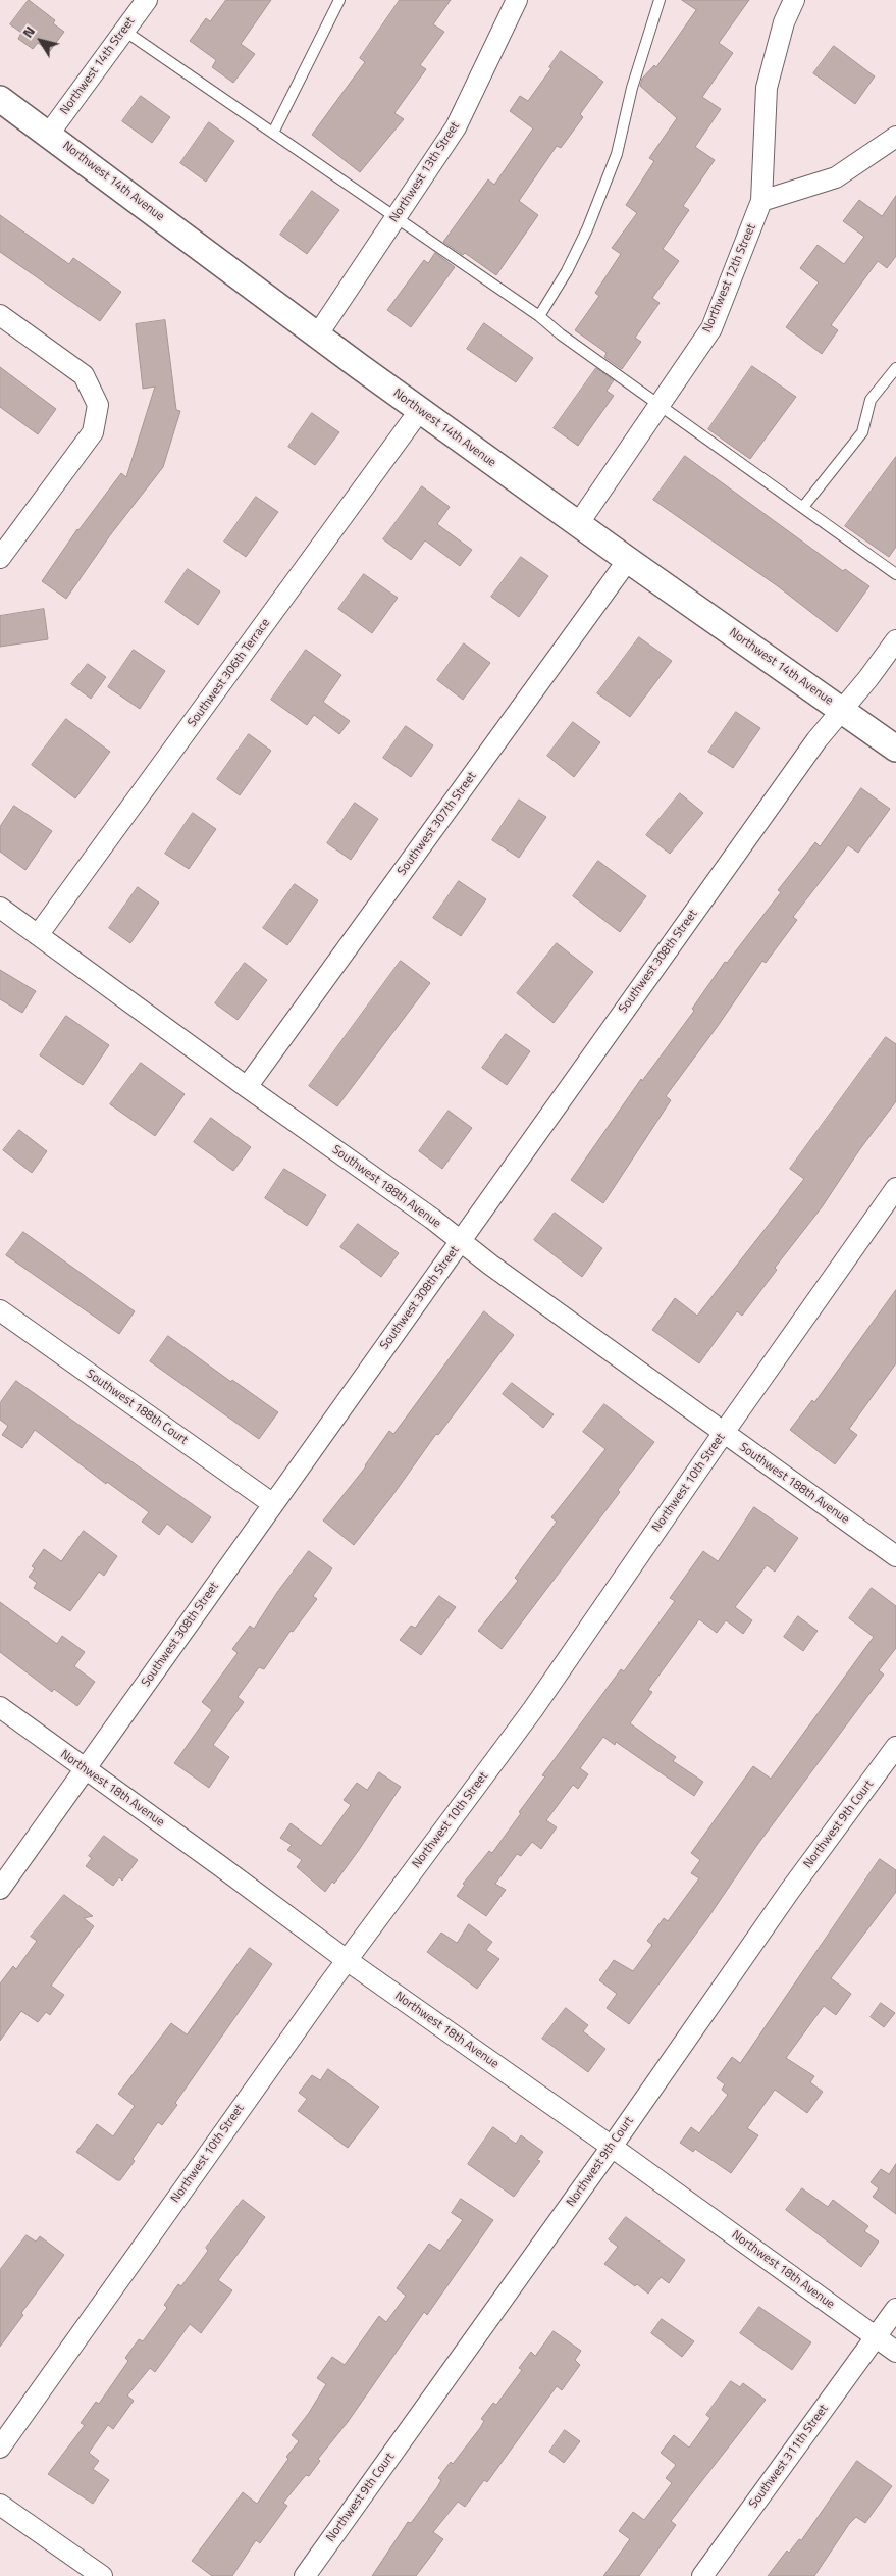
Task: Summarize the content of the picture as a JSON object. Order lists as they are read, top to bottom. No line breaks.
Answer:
{"streets":{"street":["Northwest 14th Street","Northwest 13th Street","Northwest 14th Avenue","Northwest 12th Street","Southwest 306th Terrace","Southwest 307th Street","Southwest 308th Street","Southwest 188th Avenue","Southwest 188th Court","Northwest 10th Street","Northwest 18th Avenue","Northwest 9th Court","Southwest 311th Street"]},"crossings":[["Northwest 14th Street","Northwest 14th Avenue"],["Northwest 13th Street","Northwest 14th Avenue"],["Northwest 14th Avenue","Northwest 12th Street"],["Northwest 14th Avenue","Southwest 306th Terrace"],["Northwest 14th Avenue","Southwest 307th Street"],["Northwest 14th Avenue","Southwest 308th Street"],["Southwest 306th Terrace","Southwest 188th Avenue"],["Southwest 307th Street","Southwest 188th Avenue"],["Southwest 308th Street","Southwest 188th Avenue"],["Southwest 308th Street","Southwest 188th Court"],["Southwest 308th Street","Northwest 18th Avenue"],["Southwest 188th Avenue","Northwest 10th Street"],["Northwest 10th Street","Northwest 18th Avenue"],["Northwest 18th Avenue","Northwest 9th Court"],["Northwest 18th Avenue","Southwest 311th Street"]],"north":"top left"}
